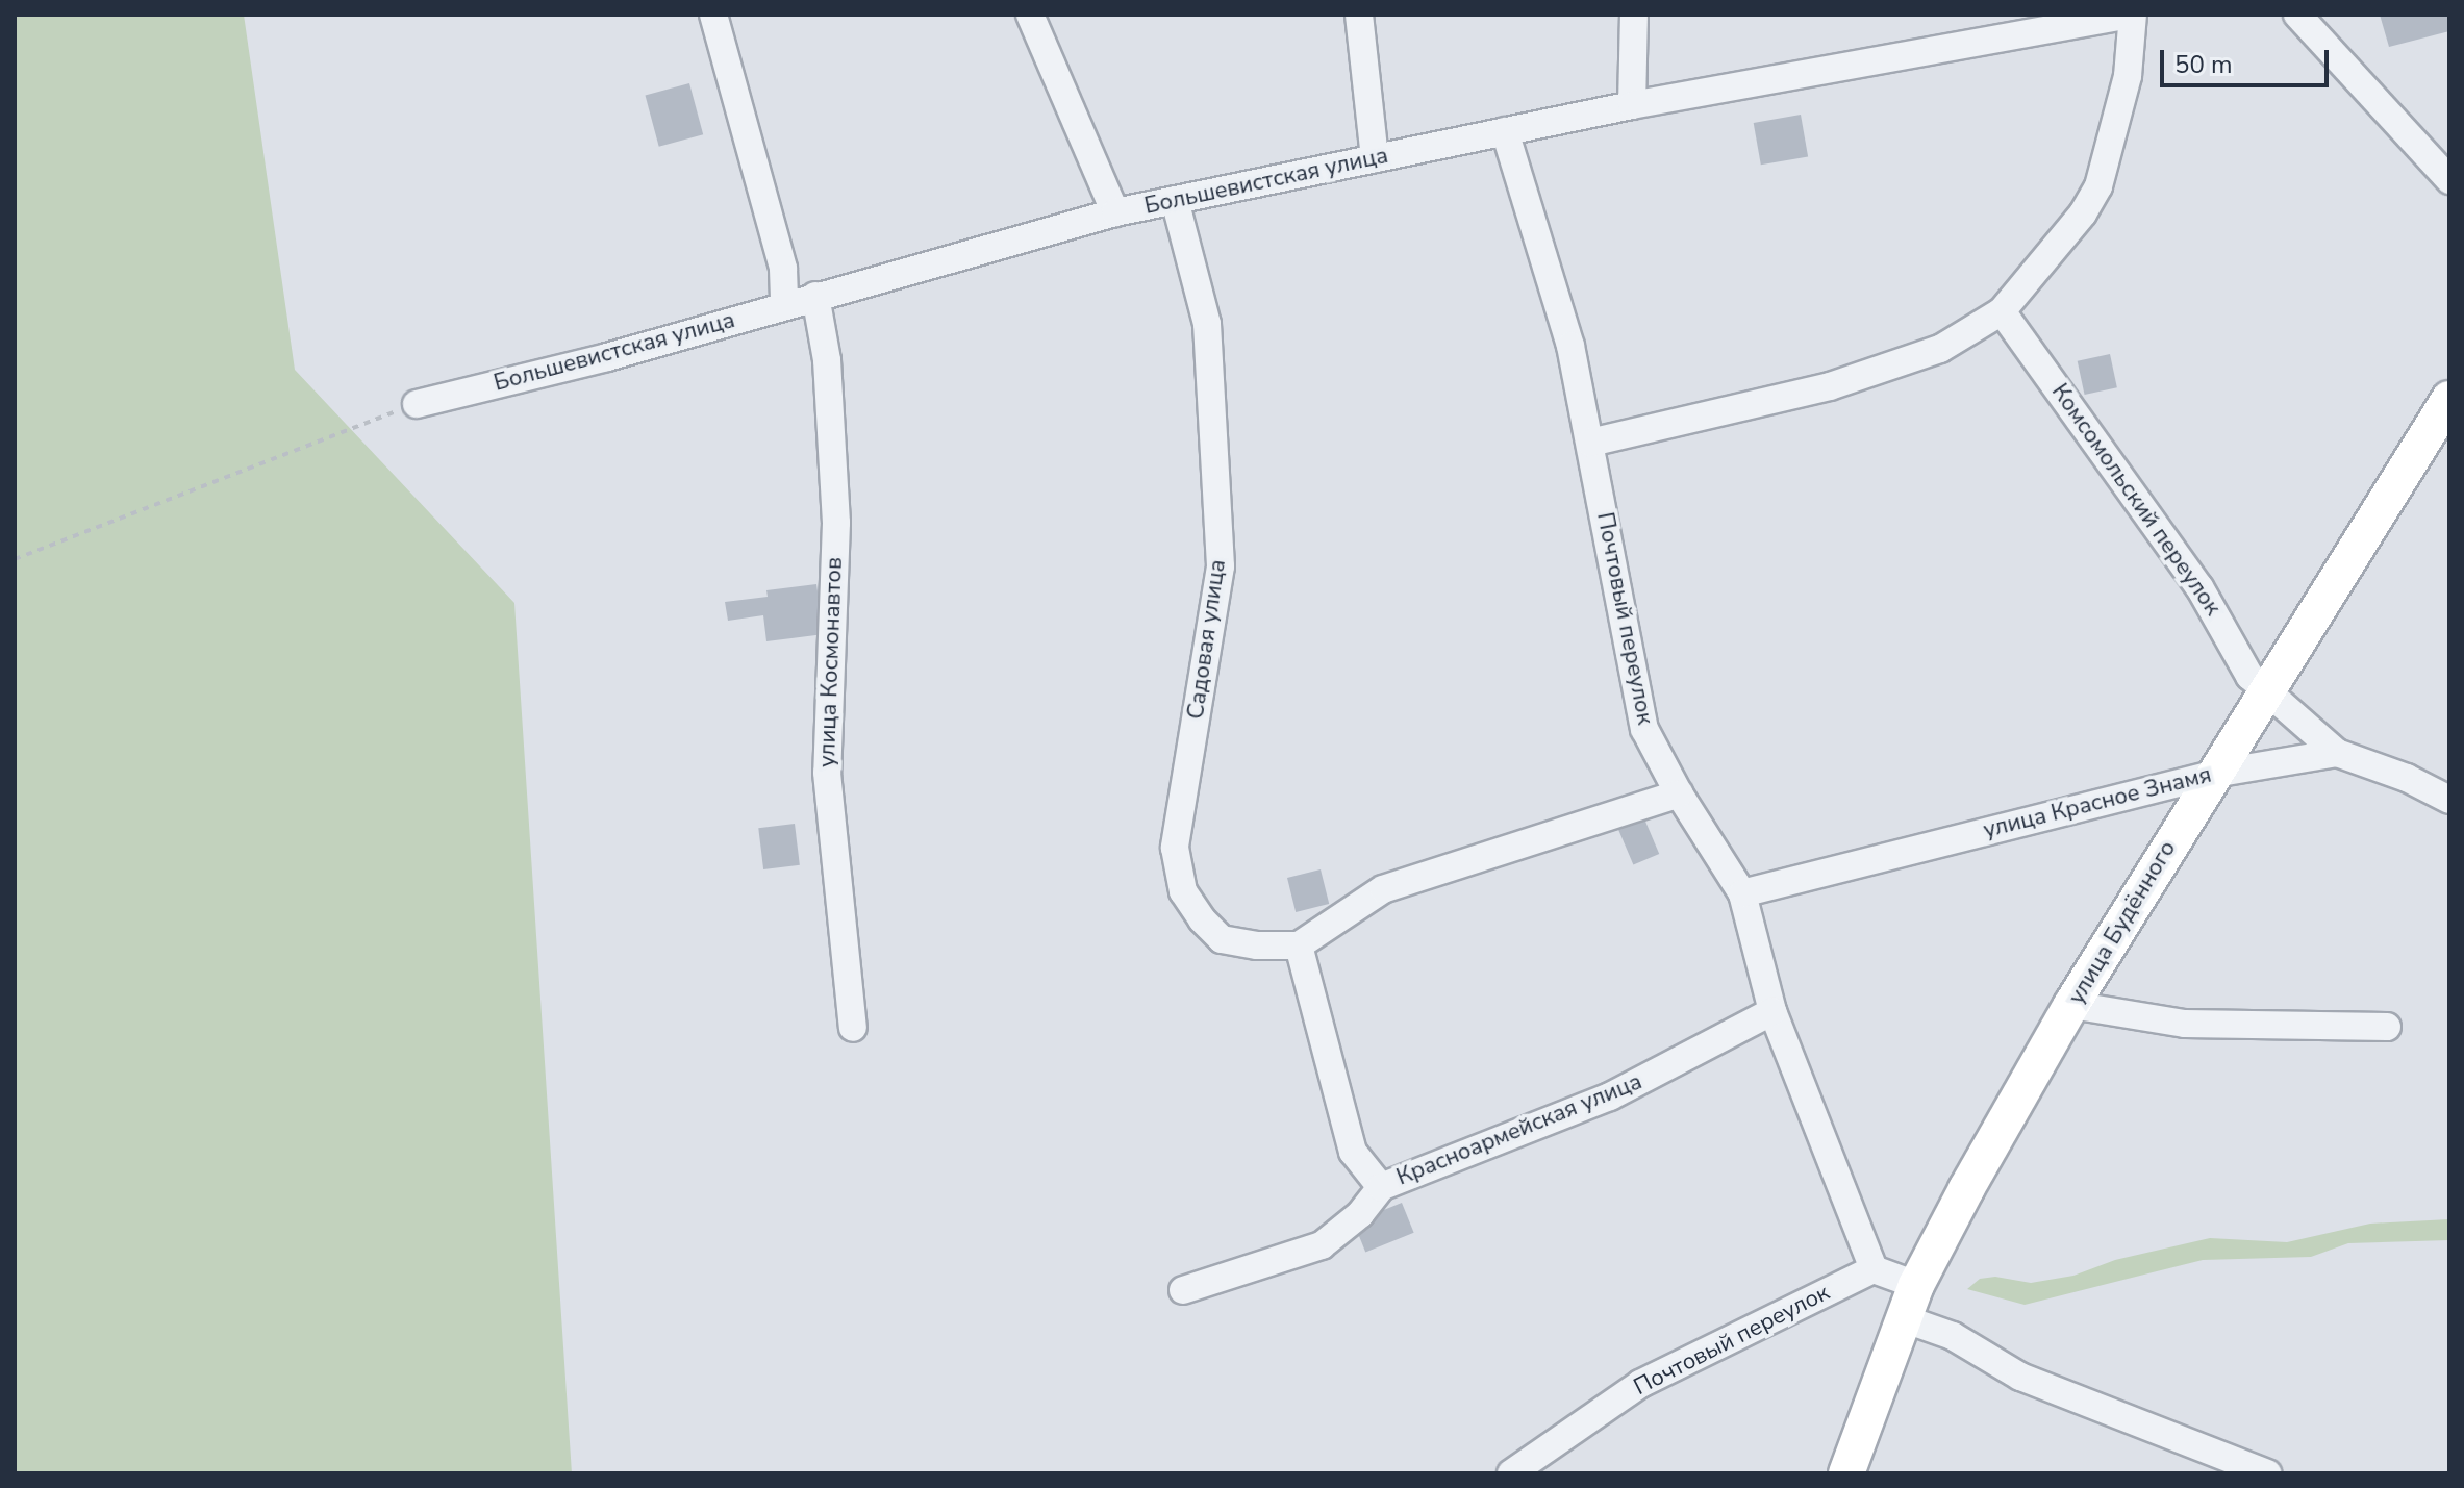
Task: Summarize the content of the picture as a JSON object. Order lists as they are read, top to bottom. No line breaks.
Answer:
{"streets":{"main road":["улица Будённого"],"street":["Большевистская улица","Комсомольский переулок","Почтовый переулок","Садовая улица","улица Космонавтов","улица Красное Знамя","Красноармейская улица"]},"crossings":[["Большевистская улица","Почтовый переулок"],["Большевистская улица","Садовая улица"],["Большевистская улица","улица Космонавтов"],["Комсомольский переулок","улица Красное Знамя"],["Комсомольский переулок","улица Будённого"],["Почтовый переулок","улица Красное Знамя"],["Почтовый переулок","Красноармейская улица"],["улица Красное Знамя","улица Будённого"]],"scale_bar":"50 m"}
